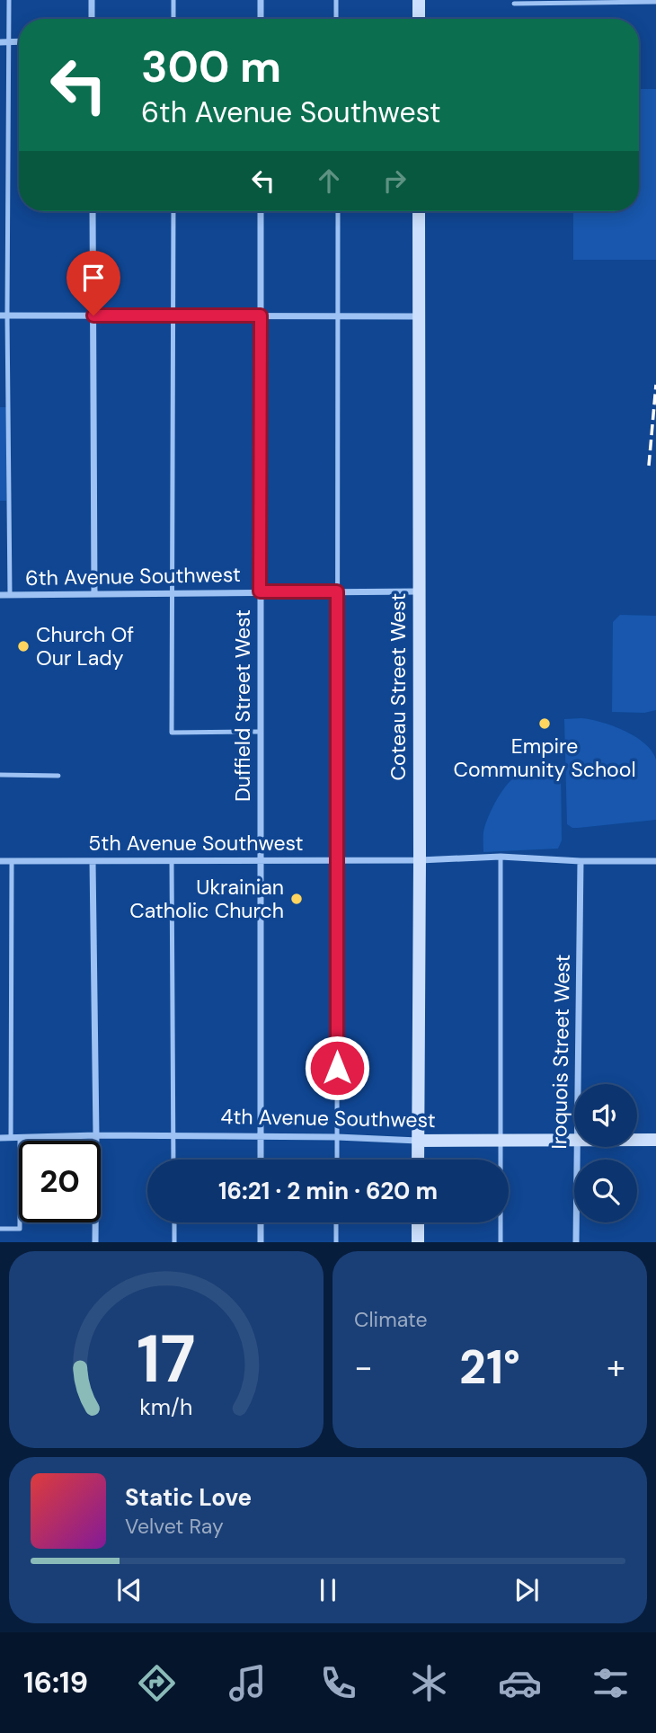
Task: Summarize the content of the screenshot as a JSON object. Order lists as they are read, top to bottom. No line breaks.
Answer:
{"streets":{"street":["6th Avenue Southwest","Coteau Street West","Duffield Street West","5th Avenue Southwest","Iroquois Street West","4th Avenue Southwest"]},"crossings":[["6th Avenue Southwest","Coteau Street West"],["6th Avenue Southwest","Duffield Street West"],["Coteau Street West","5th Avenue Southwest"],["Coteau Street West","4th Avenue Southwest"],["Duffield Street West","5th Avenue Southwest"],["Duffield Street West","4th Avenue Southwest"],["5th Avenue Southwest","Iroquois Street West"]],"places":["Church Of Our Lady","Empire Community School","Ukrainian Catholic Church"],"page":{"turn":["300 m","6th Avenue Southwest"],"limit":"20","trip":"16:21 · 2 min · 620 m","tile":"Climate","heat":["−","21°","+"],"song":["Static Love","Velvet Ray"],"tabs":"16:19","gauge":["17","km/h"]}}
